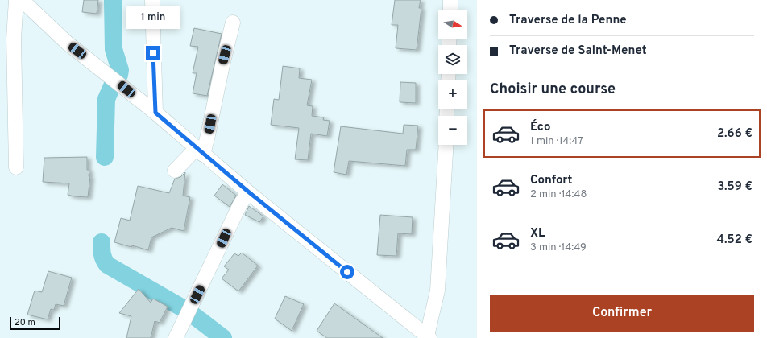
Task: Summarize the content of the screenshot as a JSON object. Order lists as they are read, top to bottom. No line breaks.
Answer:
{"scale_bar":"20 m","north":"right","page":{"banner":["Traverse de la Penne","Traverse de Saint-Menet"],"bubble":"1 min","map_buttons":["+","−"],"heading":"Choisir une course","list":[{"name":"Éco","note":"1 min · 14:47","value":"2.66 €"},{"name":"Confort","note":"2 min · 14:48","value":"3.59 €"},{"name":"XL","note":"3 min · 14:49","value":"4.52 €"}],"buttons":"Confirmer","scale":"20 m"}}
